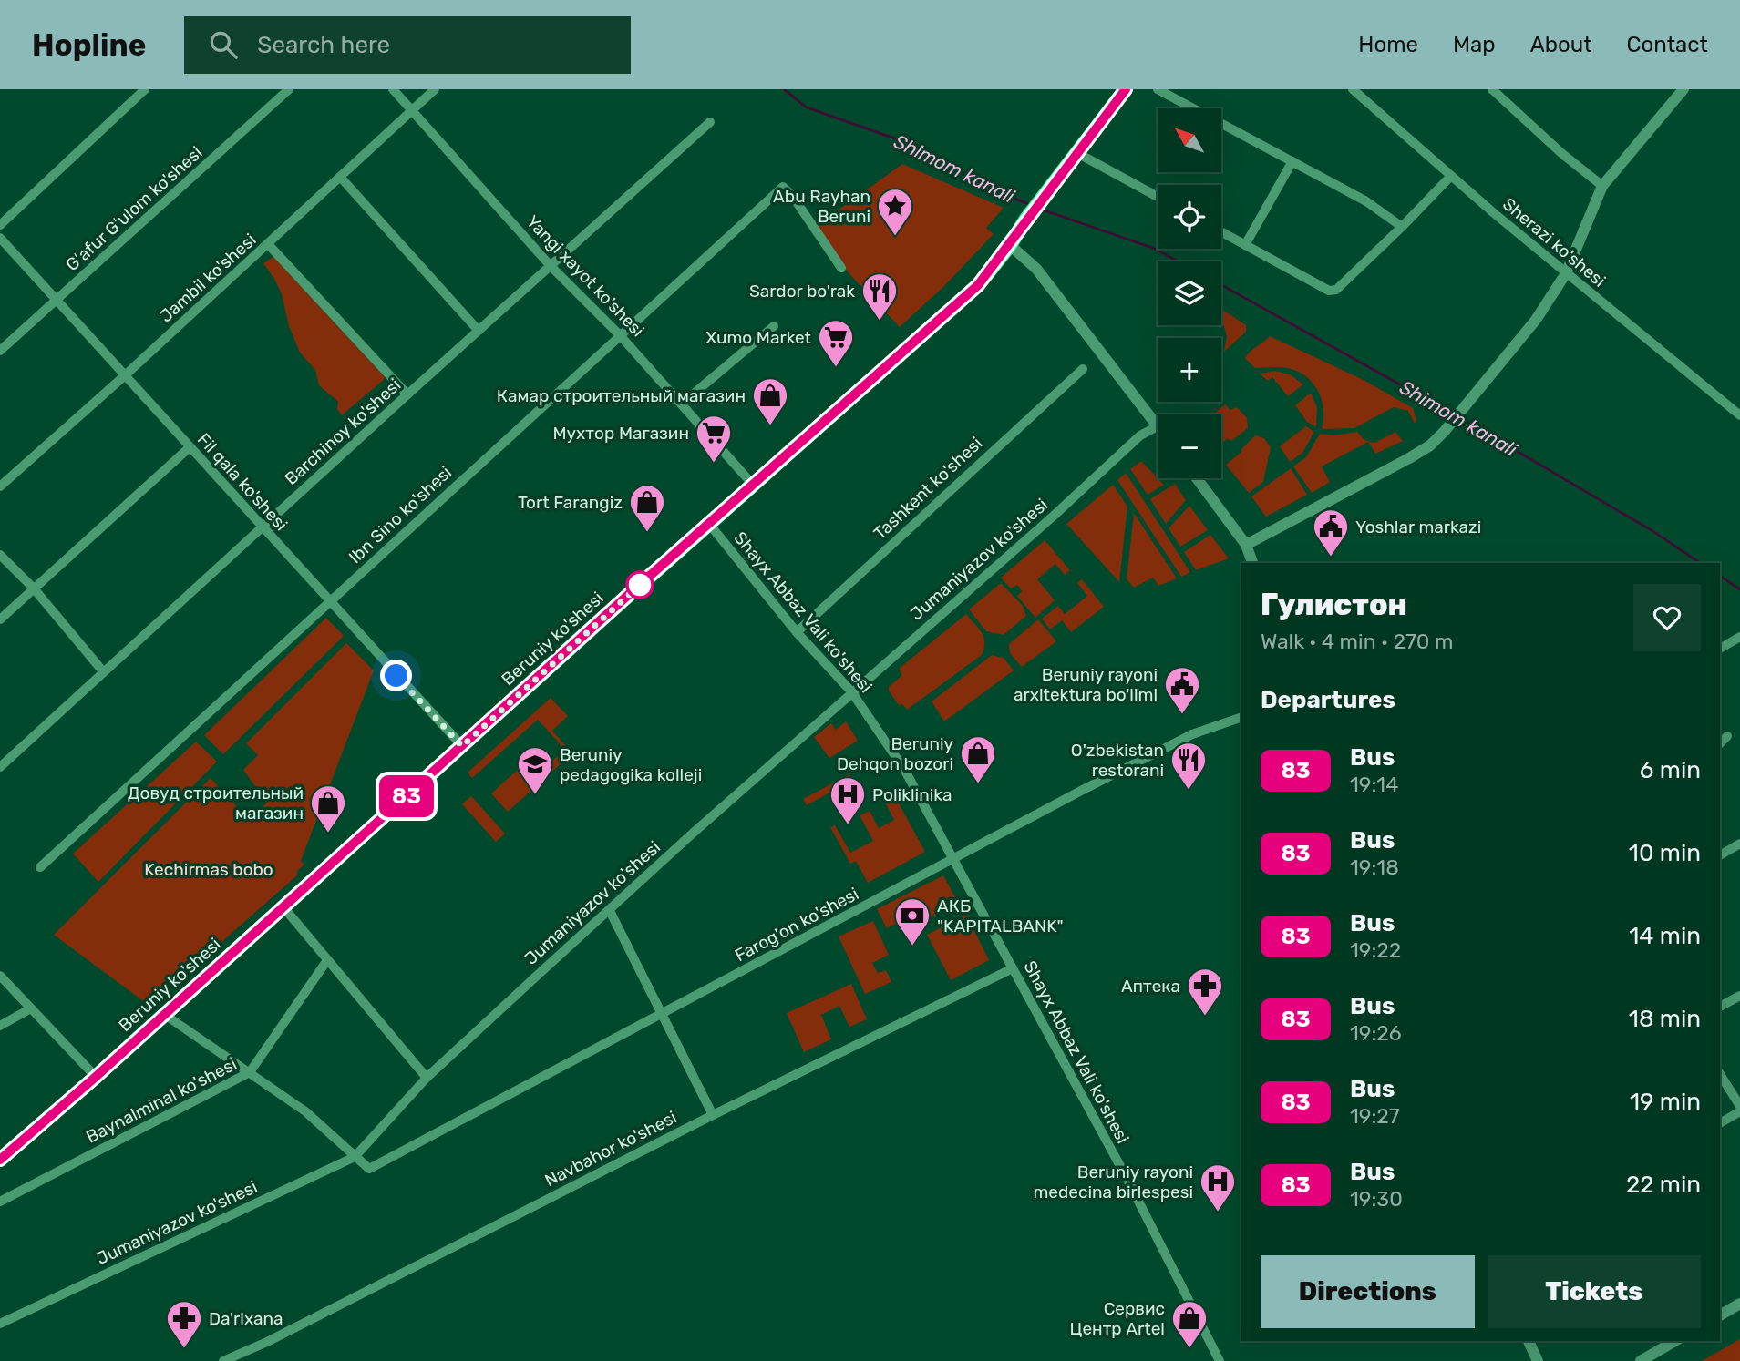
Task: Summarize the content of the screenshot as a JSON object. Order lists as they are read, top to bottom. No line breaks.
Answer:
{"streets":{"main road":["Beruniy ko'shesi"],"street":["Gʻafur Gʻulom ko'shesi","Sherazi ko'shesi","Yangi xayot ko'shesi","Jambil ko'shesi","Barchinoy ko'shesi","Fil qala ko'shesi","Tashkent ko'shesi","Ibn Sino ko'shesi","Jumaniyazov ko'shesi","Shayx Abbaz Vali ko'shesi","Farog'on ko'shesi","Baynalminal ko'shesi","Navbahor ko'shesi"]},"crossings":[["Gʻafur Gʻulom ko'shesi","Fil qala ko'shesi"],["Yangi xayot ko'shesi","Jambil ko'shesi"],["Yangi xayot ko'shesi","Barchinoy ko'shesi"],["Yangi xayot ko'shesi","Ibn Sino ko'shesi"],["Yangi xayot ko'shesi","Beruniy ko'shesi"],["Jambil ko'shesi","Fil qala ko'shesi"],["Barchinoy ko'shesi","Fil qala ko'shesi"],["Fil qala ko'shesi","Ibn Sino ko'shesi"],["Fil qala ko'shesi","Beruniy ko'shesi"],["Tashkent ko'shesi","Shayx Abbaz Vali ko'shesi"],["Jumaniyazov ko'shesi","Shayx Abbaz Vali ko'shesi"],["Jumaniyazov ko'shesi","Farog'on ko'shesi"],["Shayx Abbaz Vali ko'shesi","Beruniy ko'shesi"],["Shayx Abbaz Vali ko'shesi","Farog'on ko'shesi"],["Shayx Abbaz Vali ko'shesi","Navbahor ko'shesi"]],"water":["Shimom kanali"],"parks":["Kechirmas bobo"],"places":{"place":["Abu Rayhan Beruni"],"restaurant":["Sardor bo'rak","O'zbekistan restorani"],"supermarket":["Xumo Market","Мухтор Магазин"],"shop":["Камар строительный магазин","Tort Farangiz","Beruniy Dehqon bozori","Довуд строительный магазин","Сервис Центр Artel"],"public building":["Yoshlar markazi","Beruniy rayoni arxitektura bo'limi"],"school or university":["Beruniy pedagogika kolleji"],"hospital":["Poliklinika","Beruniy rayoni medecina birlespesi"],"bank":["АКБ \"KAPITALBANK\""],"pharmacy":["Аптека","Da'rixana"]},"lines":["bus line 83"],"north":"top left","page":{"header":"Hopline","search":"Search here","nav":["Home","Map","About","Contact"],"on_map":"83","map_buttons":["+","−"],"heading":[["Гулистон","Walk · 4 min · 270 m"],"Departures"],"list":[{"mark":"83","name":"Bus","note":"19:14","value":"6 min"},{"mark":"83","name":"Bus","note":"19:18","value":"10 min"},{"mark":"83","name":"Bus","note":"19:22","value":"14 min"},{"mark":"83","name":"Bus","note":"19:26","value":"18 min"},{"mark":"83","name":"Bus","note":"19:27","value":"19 min"},{"mark":"83","name":"Bus","note":"19:30","value":"22 min"}],"buttons":["Directions","Tickets"]}}
